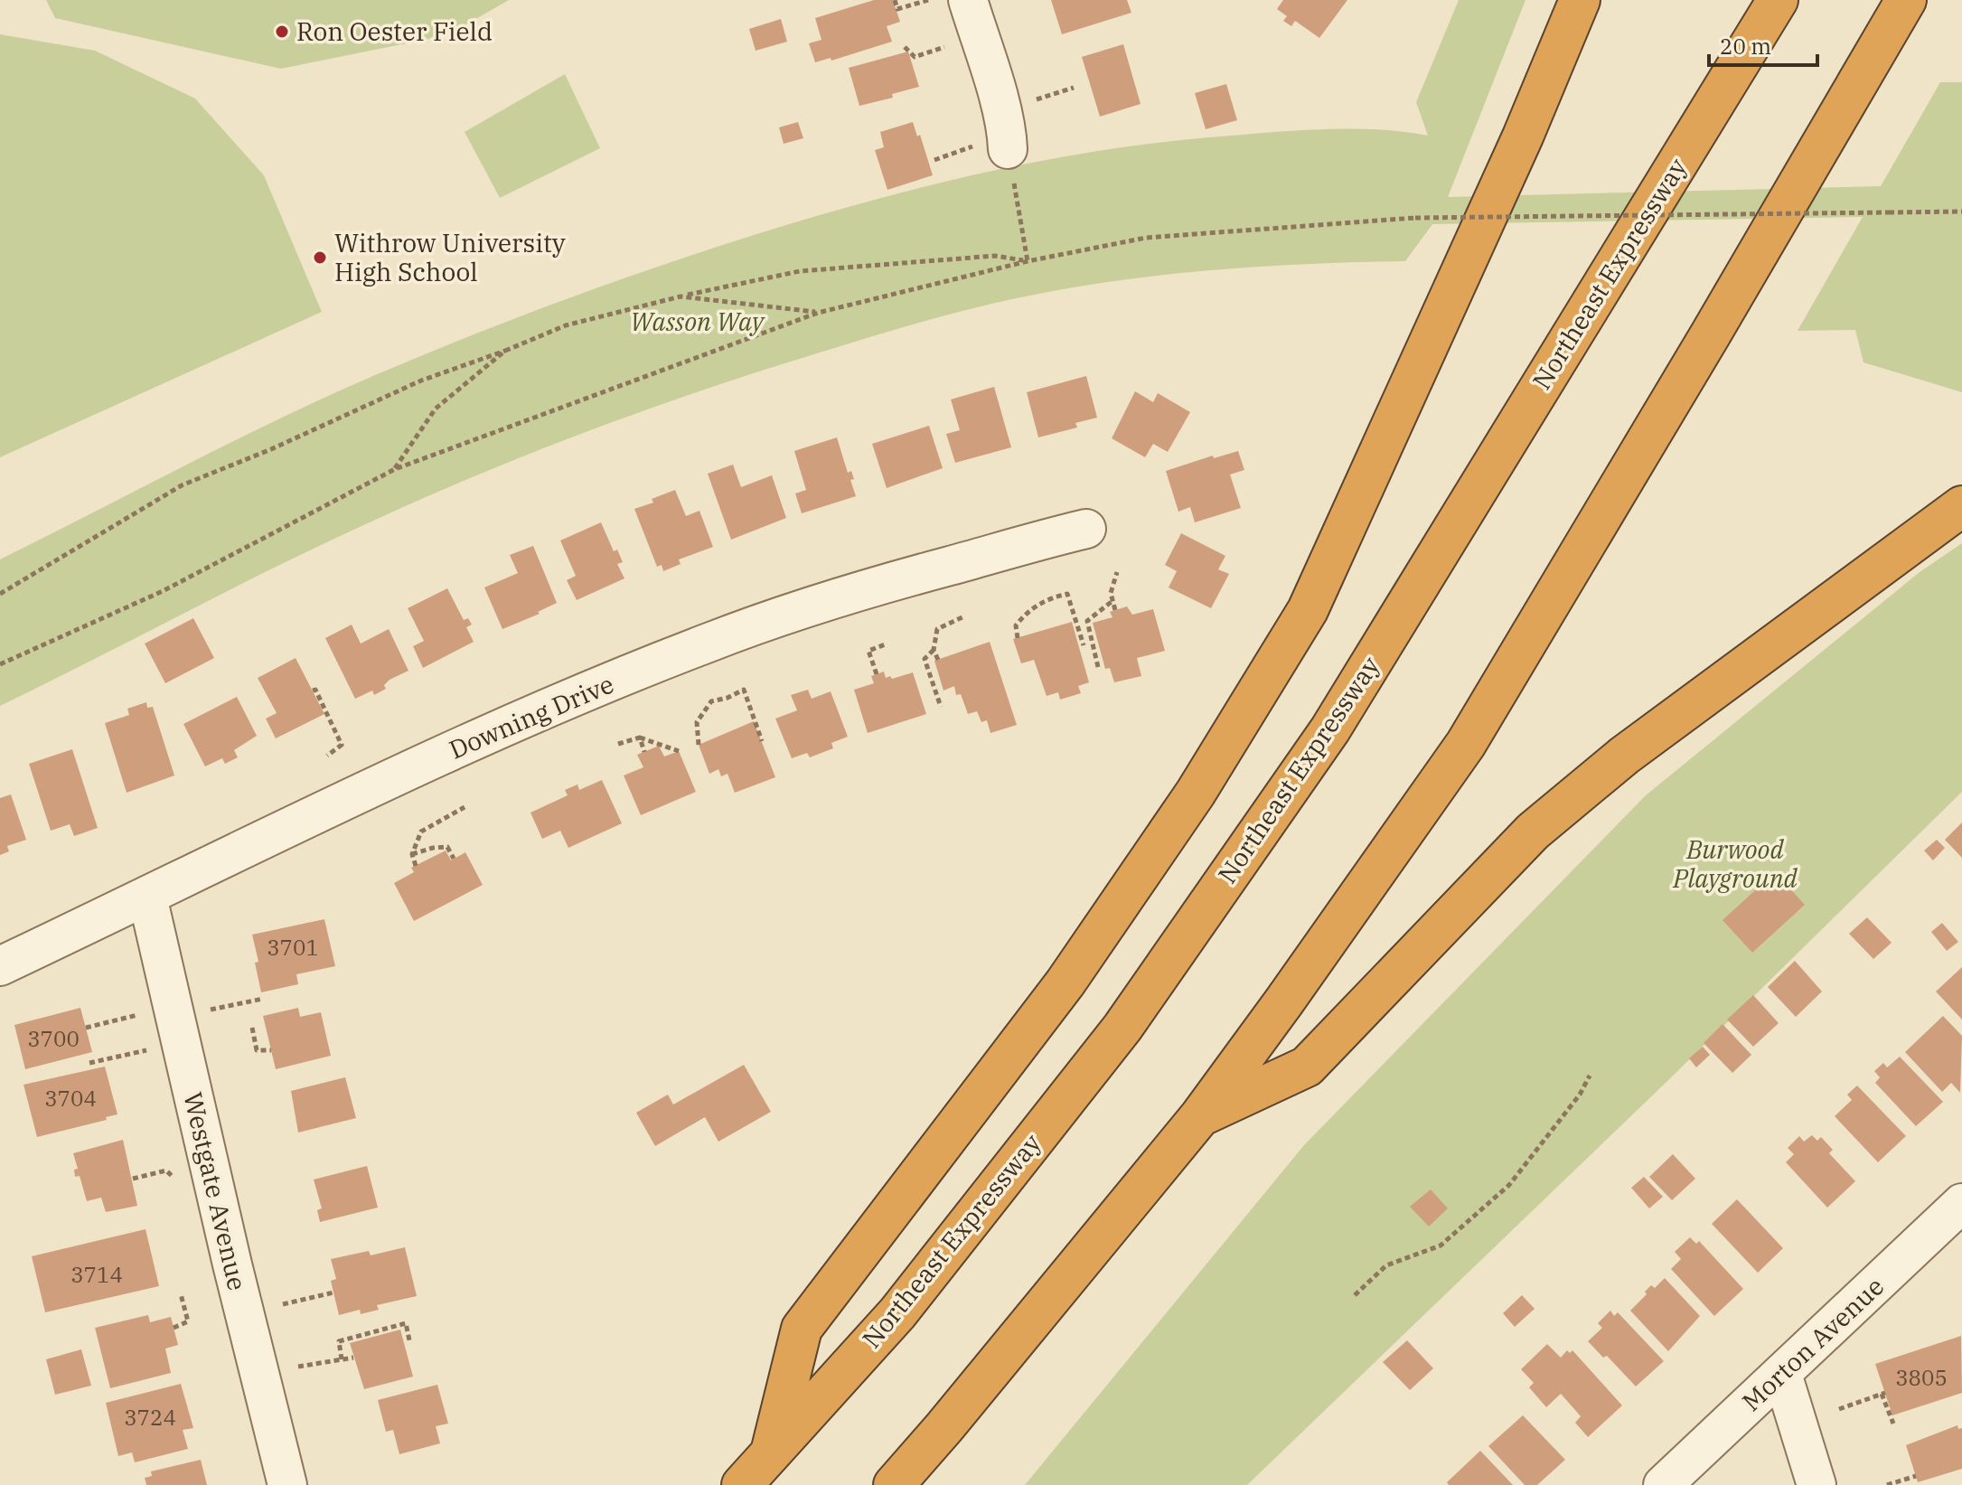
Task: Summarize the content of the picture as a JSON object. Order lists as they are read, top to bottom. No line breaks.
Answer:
{"streets":{"highway":["Northeast Expressway"],"street":["Downing Drive","Westgate Avenue","Morton Avenue"]},"crossings":[["Downing Drive","Westgate Avenue"]],"parks":["Wasson Way","Burwood Playground"],"places":["Ron Oester Field","Withrow University High School"],"house_numbers":["3701","3700","3704","3714","3805","3724"],"scale_bar":"20 m"}
